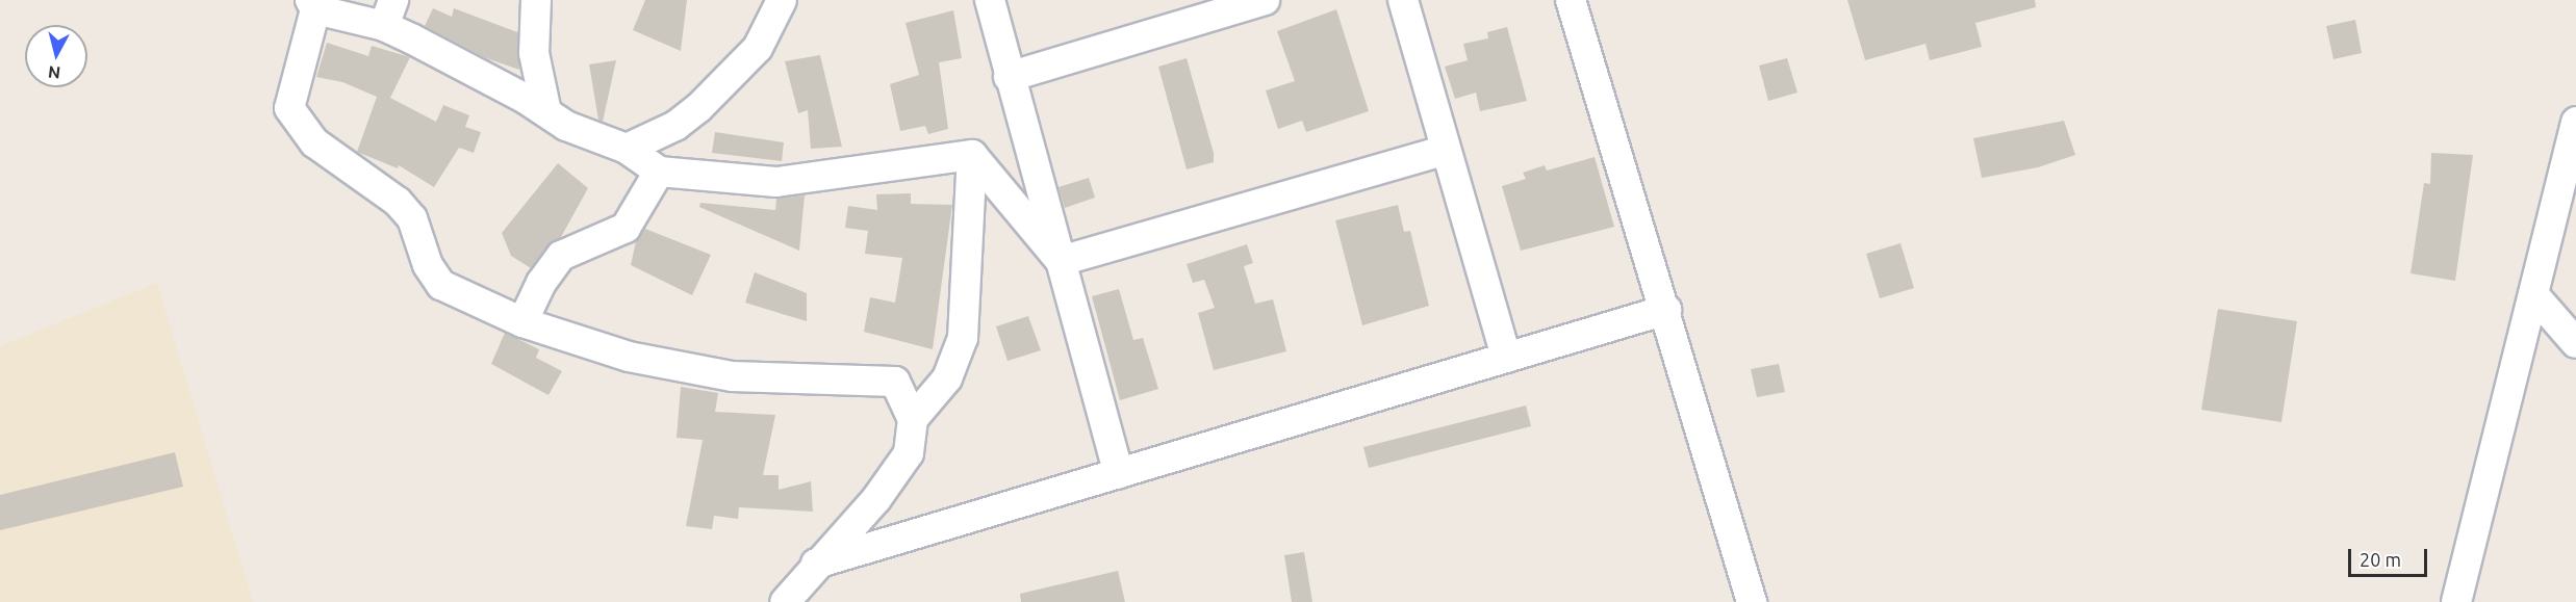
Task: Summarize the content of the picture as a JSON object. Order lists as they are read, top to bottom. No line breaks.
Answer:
{"scale_bar":"20 m","north":"bottom"}
